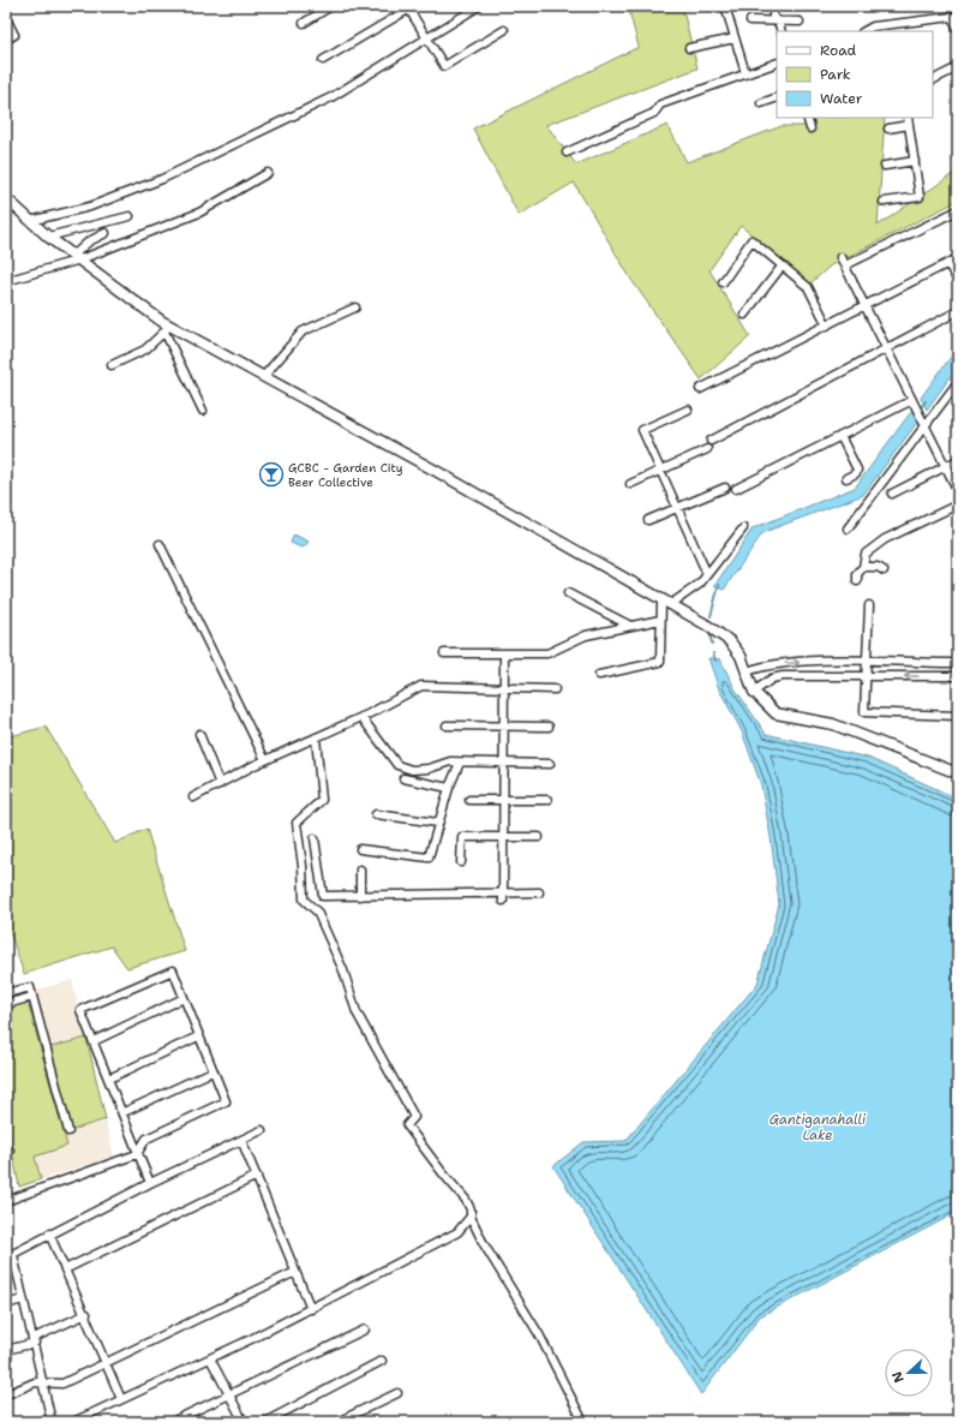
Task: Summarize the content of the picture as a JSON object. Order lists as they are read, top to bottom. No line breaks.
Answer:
{"water":["Gantiganahalli Lake"],"places":{"bar":["GCBC - Garden City Beer Collective"]},"legend":["Road","Park","Water"],"north":"left"}
